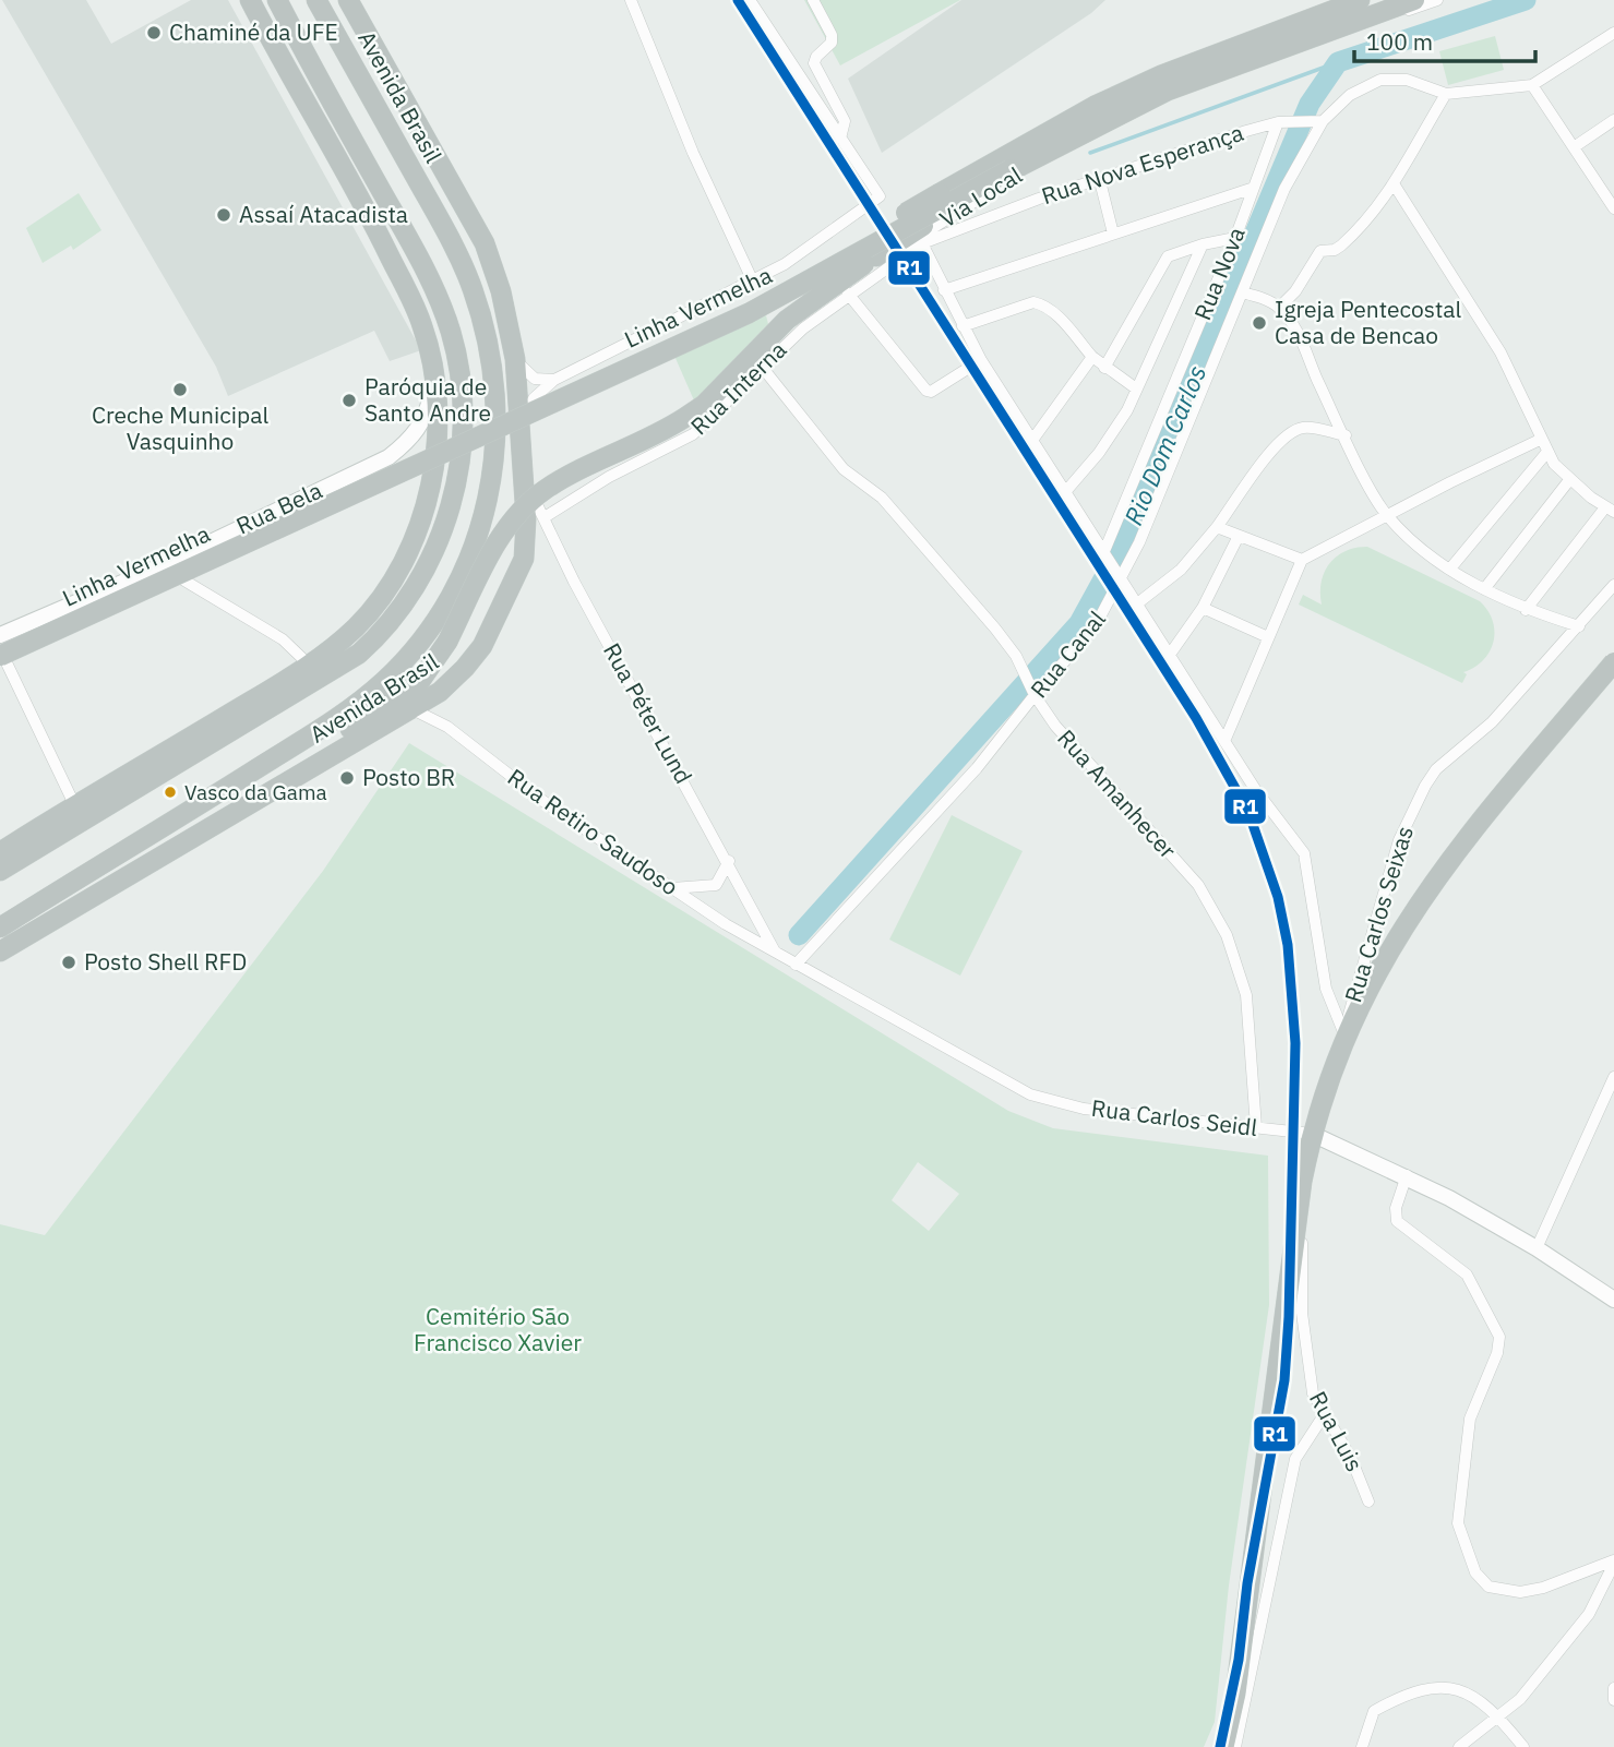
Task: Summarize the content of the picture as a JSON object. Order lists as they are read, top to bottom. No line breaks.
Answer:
{"streets":{"highway":["Avenida Brasil","Linha Vermelha"],"street":["Rua Nova Esperança","Via Local","Rua Nova","Rua Interna","Rua Bela","Rua Canal","Rua Péter Lund","Rua Amanhecer","Rua Retiro Saudoso","Rua Carlos Seixas","Rua Carlos Seidl","Rua Luis"]},"crossings":[["Avenida Brasil","Rua Péter Lund"],["Avenida Brasil","Rua Retiro Saudoso"],["Rua Nova Esperança","Rua Nova"],["Rua Nova Esperança","Rua Interna"],["Rua Nova Esperança","Rua Canal"],["Via Local","Rua Péter Lund"],["Rua Interna","Rua Péter Lund"],["Rua Interna","Rua Amanhecer"],["Rua Canal","Rua Amanhecer"],["Rua Canal","Rua Carlos Seidl"],["Rua Péter Lund","Rua Retiro Saudoso"],["Rua Péter Lund","Rua Carlos Seidl"],["Rua Amanhecer","Rua Carlos Seidl"],["Rua Retiro Saudoso","Rua Carlos Seidl"],["Rua Carlos Seixas","Rua Carlos Seidl"],["Rua Carlos Seixas","Rua Luis"],["Rua Carlos Seidl","Rua Luis"]],"water":["Rio Dom Carlos"],"parks":["Cemitério São Francisco Xavier"],"places":["Chaminé da UFE","Assaí Atacadista","Igreja Pentecostal Casa de Bencao","Creche Municipal Vasquinho","Paróquia de Santo Andre","Posto BR","Vasco da Gama","Posto Shell RFD"],"lines":["transit line R1"],"scale_bar":"100 m"}
